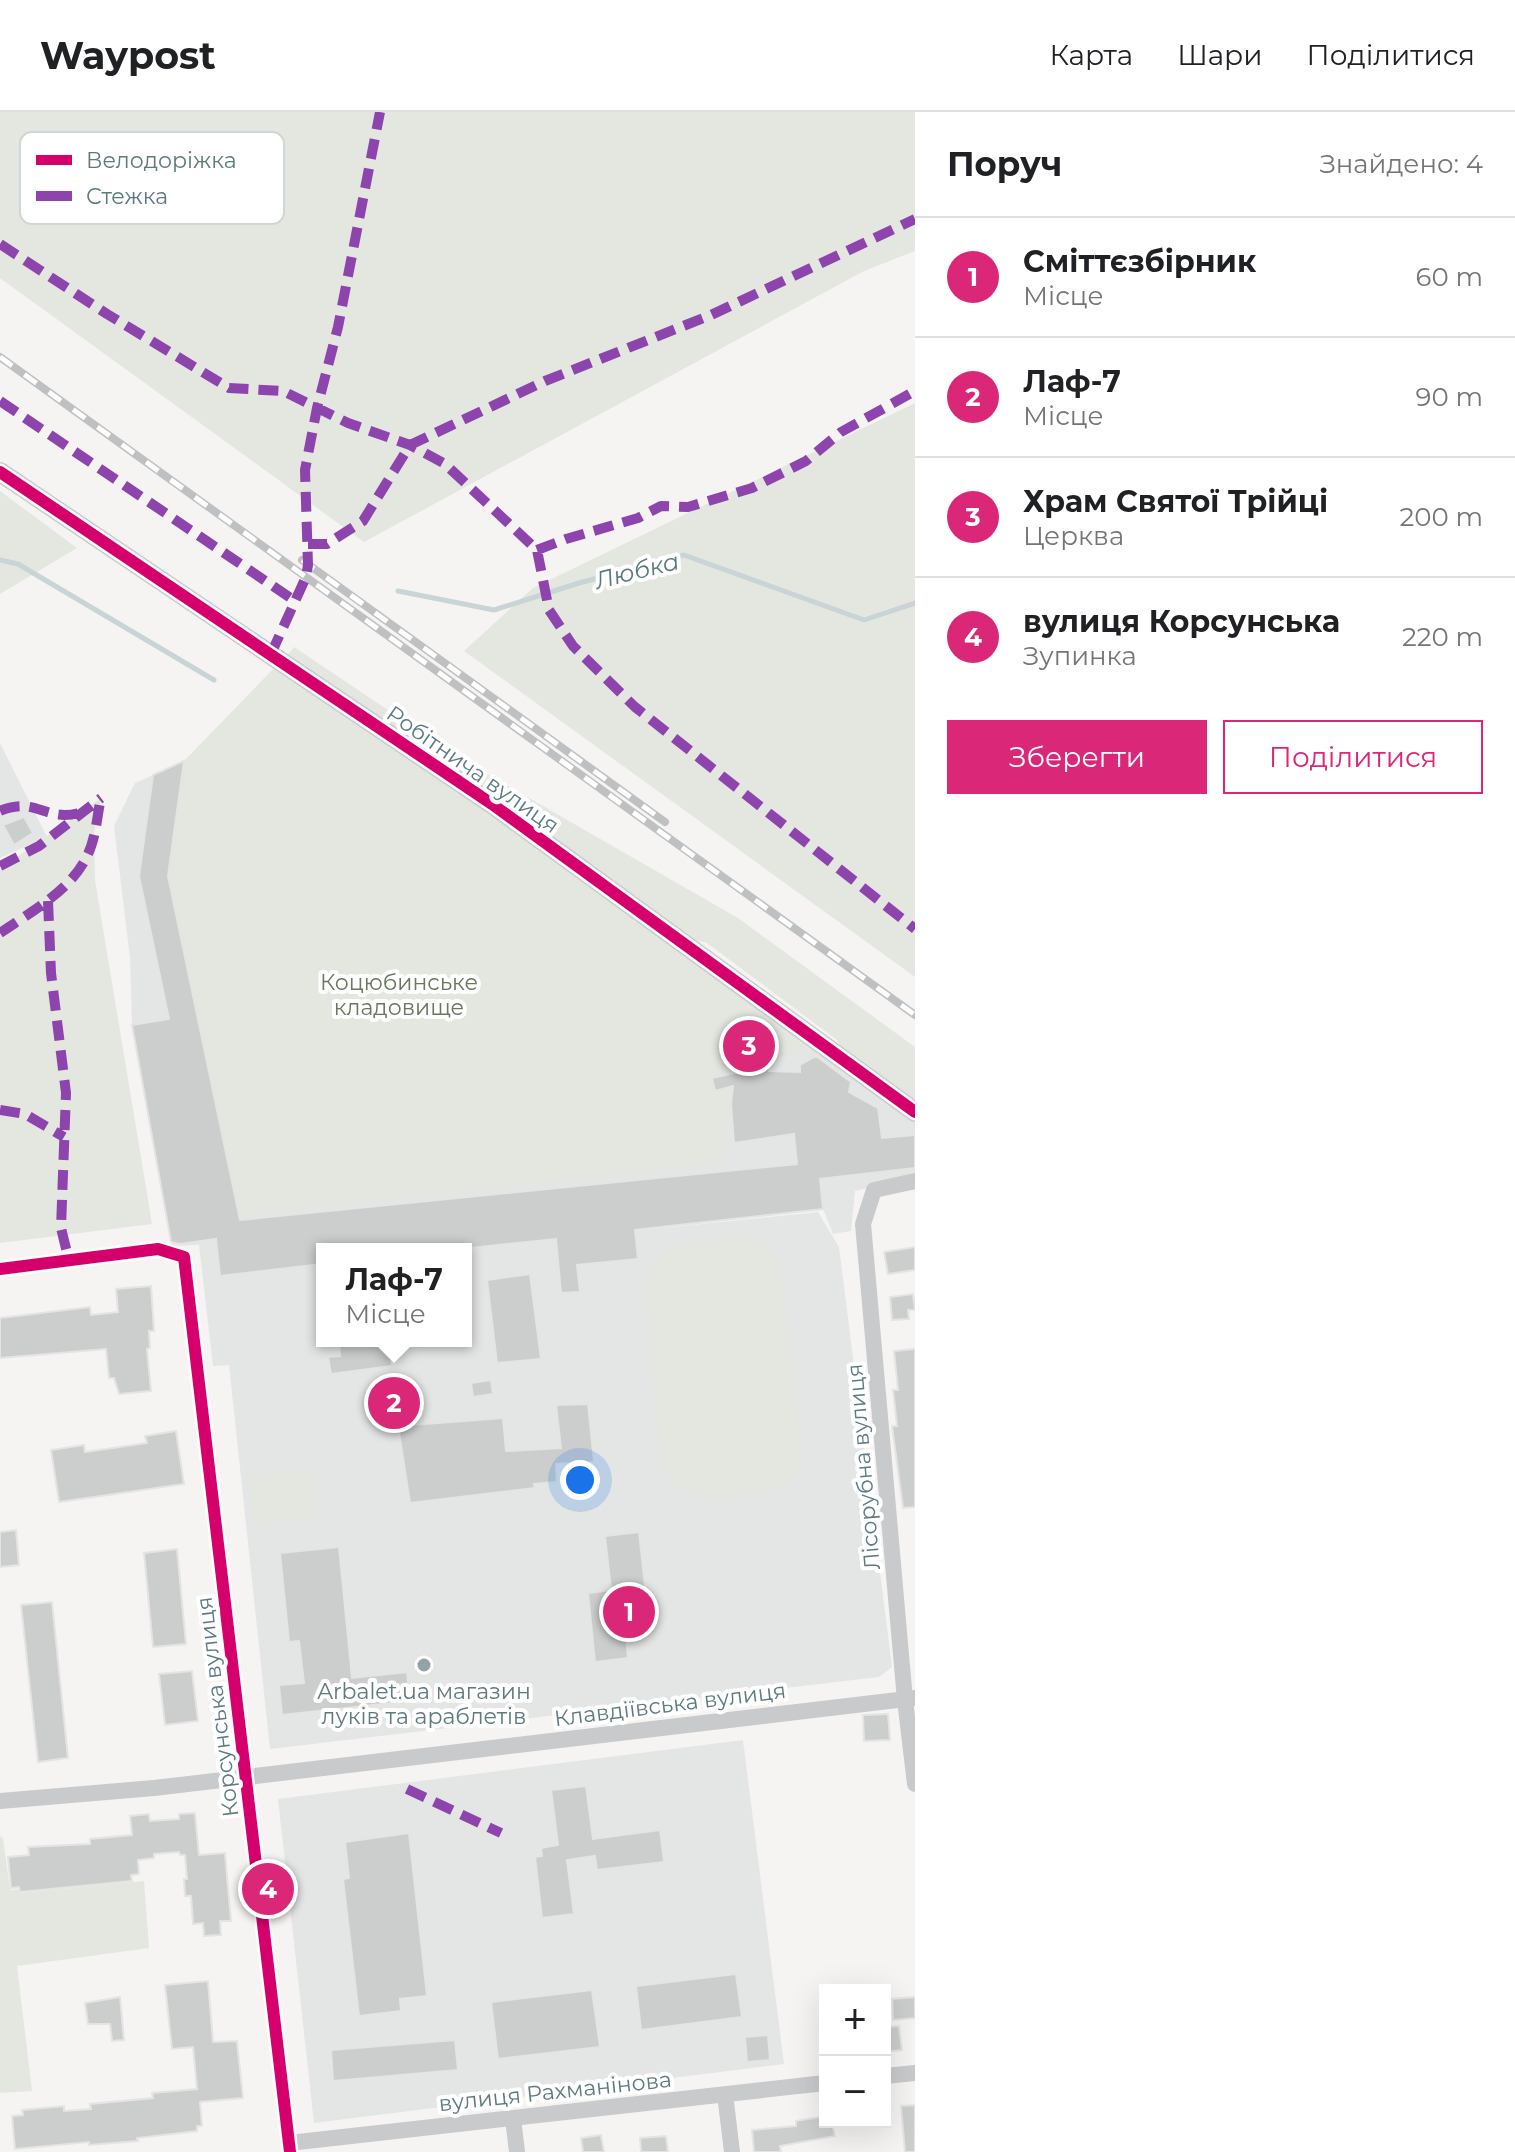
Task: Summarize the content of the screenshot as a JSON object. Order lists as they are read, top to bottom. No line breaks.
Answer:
{"streets":{"street":["Робітнича вулиця","Лісорубна вулиця","Клавдіївська вулиця","Корсунська вулиця","вулиця Рахманінова"]},"crossings":[["Лісорубна вулиця","Клавдіївська вулиця"],["Клавдіївська вулиця","Корсунська вулиця"],["Корсунська вулиця","вулиця Рахманінова"]],"water":["Любка"],"parks":["Коцюбинське кладовище"],"places":["Arbalet.ua магазин луків та араблетів"],"legend":["Велодоріжка","Стежка"],"page":{"header":"Waypost","nav":["Карта","Шари","Поділитися"],"heading":["Поруч","Знайдено: 4"],"list":[{"mark":"1","name":"Сміттєзбірник","note":"Місце","value":"60 m"},{"mark":"2","name":"Лаф-7","note":"Місце","value":"90 m"},{"mark":"3","name":"Храм Святої Трійці","note":"Церква","value":"200 m"},{"mark":"4","name":"вулиця Корсунська","note":"Зупинка","value":"220 m"}],"buttons":["Зберегти","Поділитися"],"pins":["3","2","1","4"],"popup":["Лаф-7","Місце"],"map_buttons":["+","−"]}}
